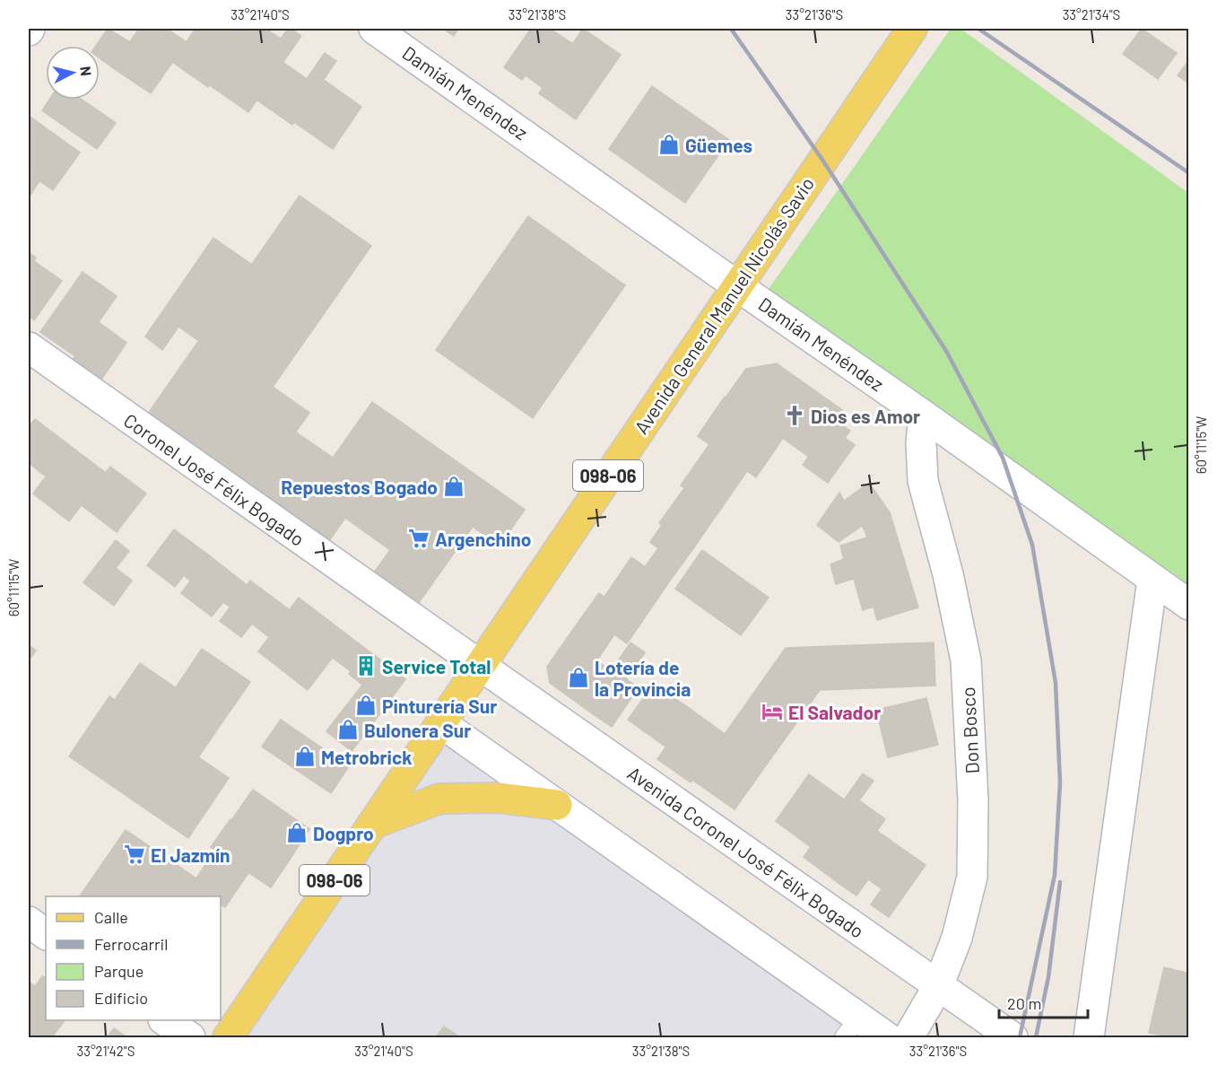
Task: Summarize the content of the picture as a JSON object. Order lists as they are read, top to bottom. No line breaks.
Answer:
{"streets":{"main road":["Avenida General Manuel Nicolás Savio","098-06"],"street":["Damián Menéndez","Coronel José Félix Bogado","Don Bosco","Avenida Coronel José Félix Bogado"]},"crossings":[["Damián Menéndez","Avenida General Manuel Nicolás Savio"],["Damián Menéndez","Don Bosco"],["Avenida General Manuel Nicolás Savio","Coronel José Félix Bogado"],["Avenida General Manuel Nicolás Savio","Avenida Coronel José Félix Bogado"],["Coronel José Félix Bogado","Avenida Coronel José Félix Bogado"],["Don Bosco","Avenida Coronel José Félix Bogado"]],"places":{"shop":["Güemes","Repuestos Bogado","Lotería de la Provincia","Pinturería Sur","Bulonera Sur","Metrobrick","Dogpro"],"church":["Dios es Amor"],"supermarket":["Argenchino","El Jazmín"],"building":["Service Total"],"hotel":["El Salvador"]},"legend":["Calle","Ferrocarril","Parque","Edificio"],"scale_bar":"20 m","north":"right","coordinates":["33°21'40\"S","33°21'38\"S","33°21'36\"S","33°21'34\"S","60°11'15\"W","33°21'42\"S"]}
